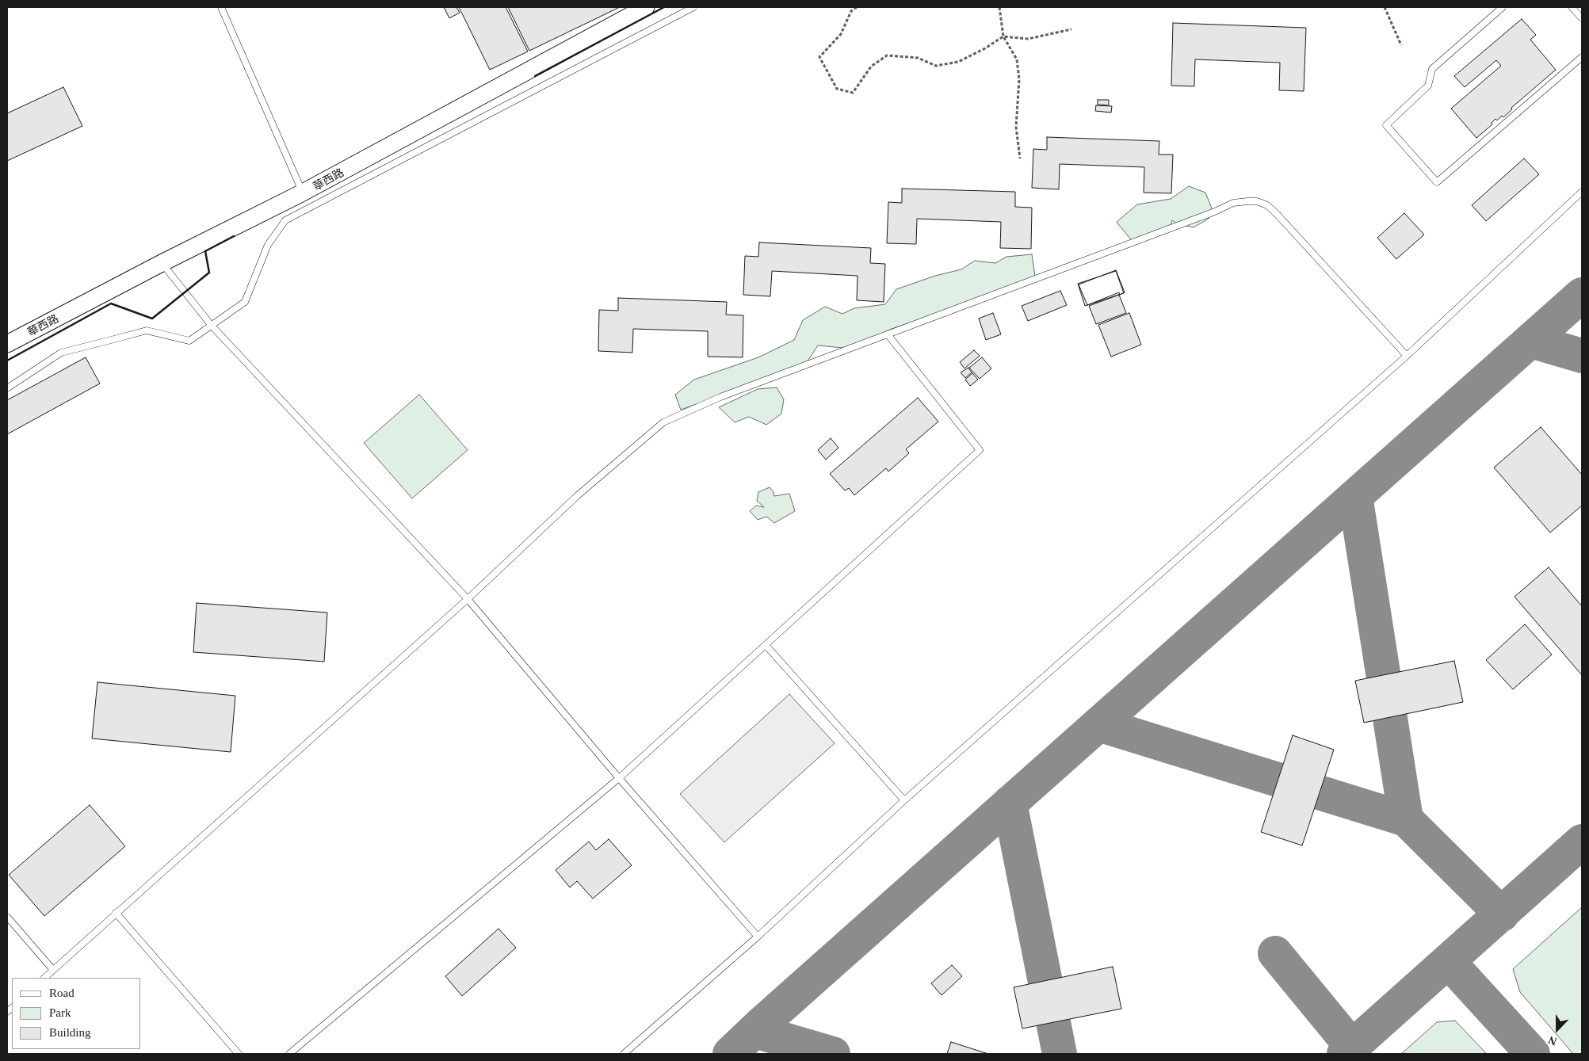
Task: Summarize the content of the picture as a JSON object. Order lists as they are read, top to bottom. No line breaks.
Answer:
{"streets":{"street":["華西路"]},"legend":["Road","Park","Building"],"north":"bottom"}
